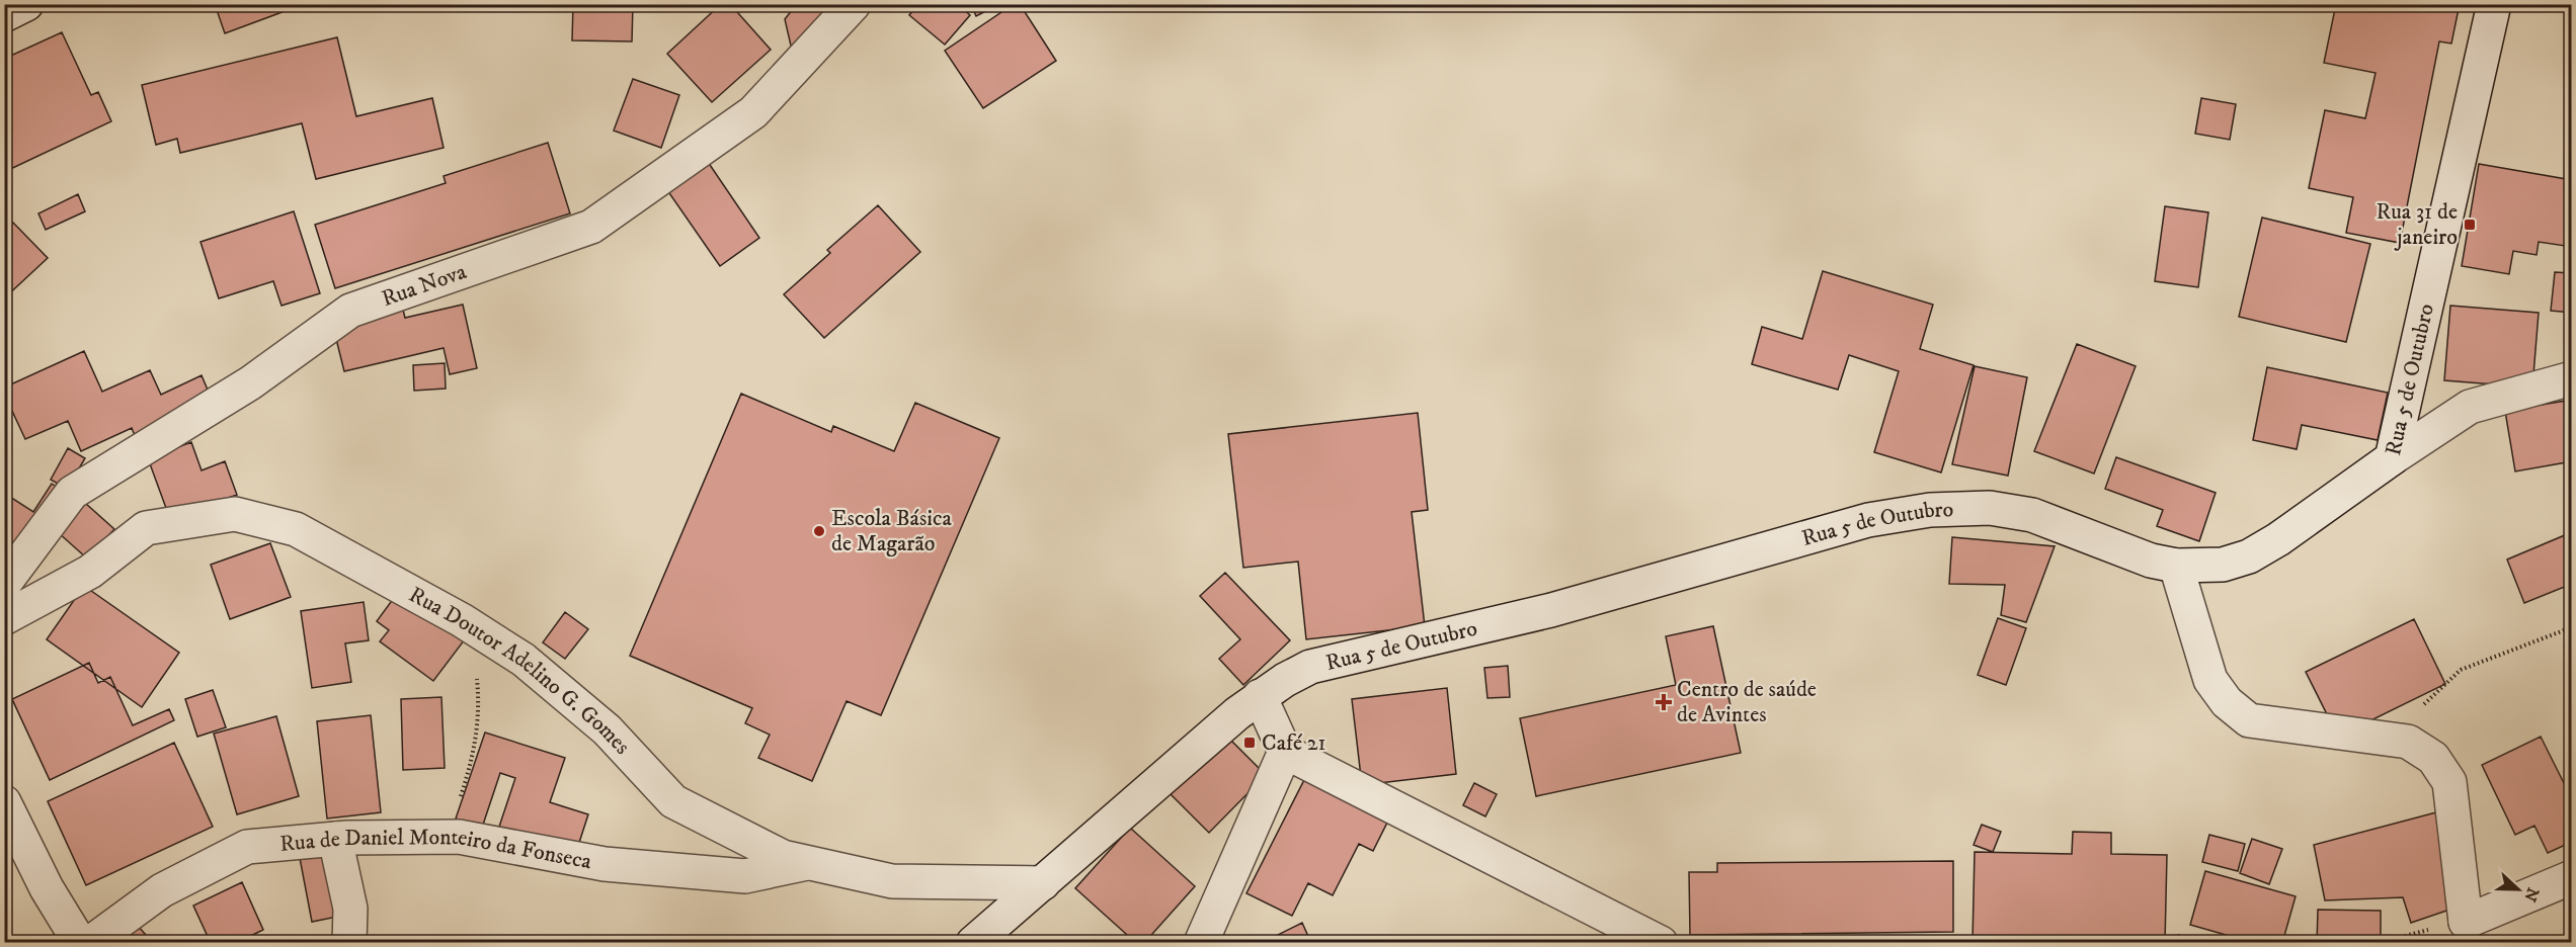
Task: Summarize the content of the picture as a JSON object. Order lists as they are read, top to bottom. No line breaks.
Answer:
{"streets":{"street":["Rua Nova","Rua 5 de Outubro","Rua Doutor Adelino G. Gomes","Rua de Daniel Monteiro da Fonseca"]},"crossings":[["Rua 5 de Outubro","Rua Doutor Adelino G. Gomes"],["Rua Doutor Adelino G. Gomes","Rua de Daniel Monteiro da Fonseca"]],"places":{"transit":["Rua 31 de janeiro","Café 21"],"other":["Escola Básica de Magarão"],"health":["Centro de saúde de Avintes"]},"north":"right"}
